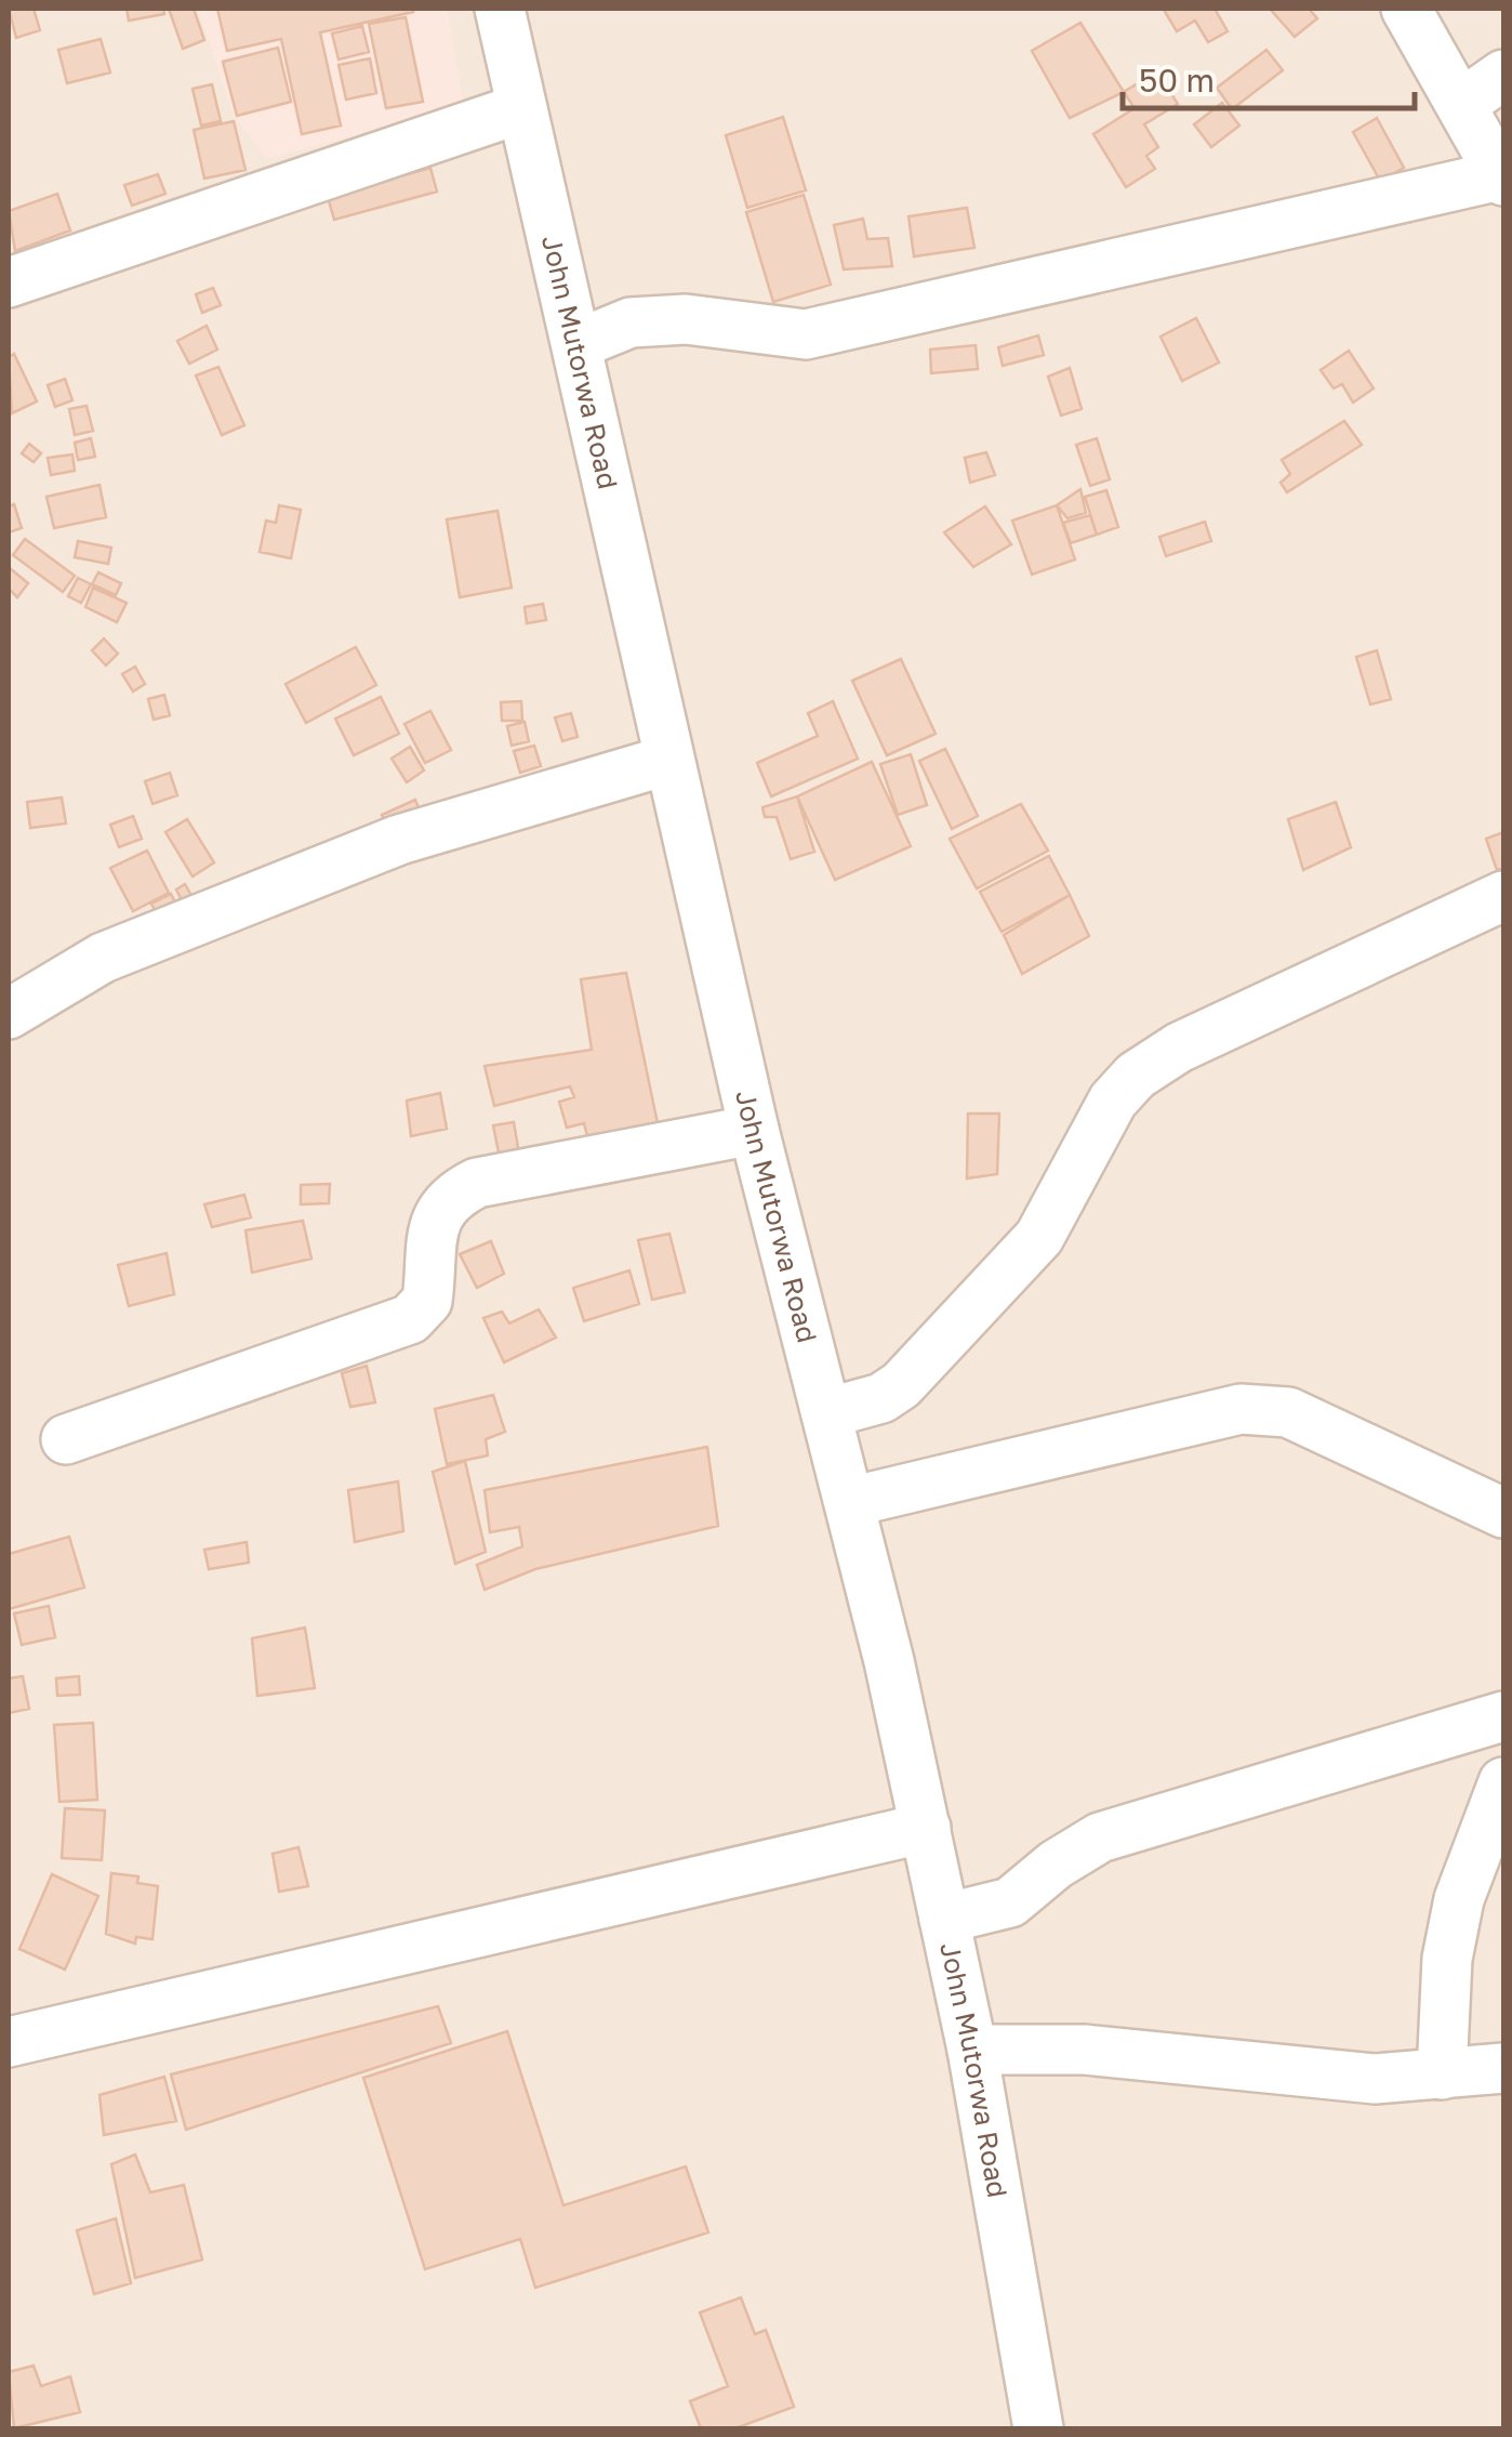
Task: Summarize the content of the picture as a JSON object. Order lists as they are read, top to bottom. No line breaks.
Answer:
{"streets":{"street":["John Mutorwa Road"]},"scale_bar":"50 m"}
